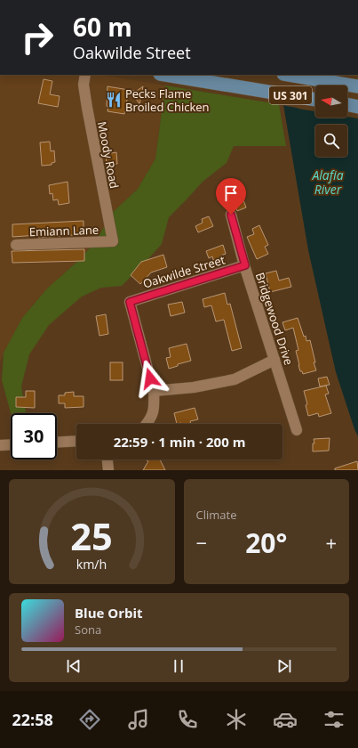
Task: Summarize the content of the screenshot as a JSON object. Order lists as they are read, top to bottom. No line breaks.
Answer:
{"streets":{"main road":["US 301"],"street":["Moody Road","Emiann Lane","Oakwilde Street","Bridgewood Drive"]},"crossings":[["Moody Road","Emiann Lane"],["Oakwilde Street","Bridgewood Drive"]],"water":["Alafia River"],"places":{"restaurant":["Pecks Flame Broiled Chicken"]},"north":"left","page":{"turn":["60 m","Oakwilde Street"],"limit":"30","trip":"22:59 · 1 min · 200 m","tile":"Climate","heat":["−","20°","+"],"song":["Blue Orbit","Sona"],"tabs":"22:58","gauge":["25","km/h"]}}
